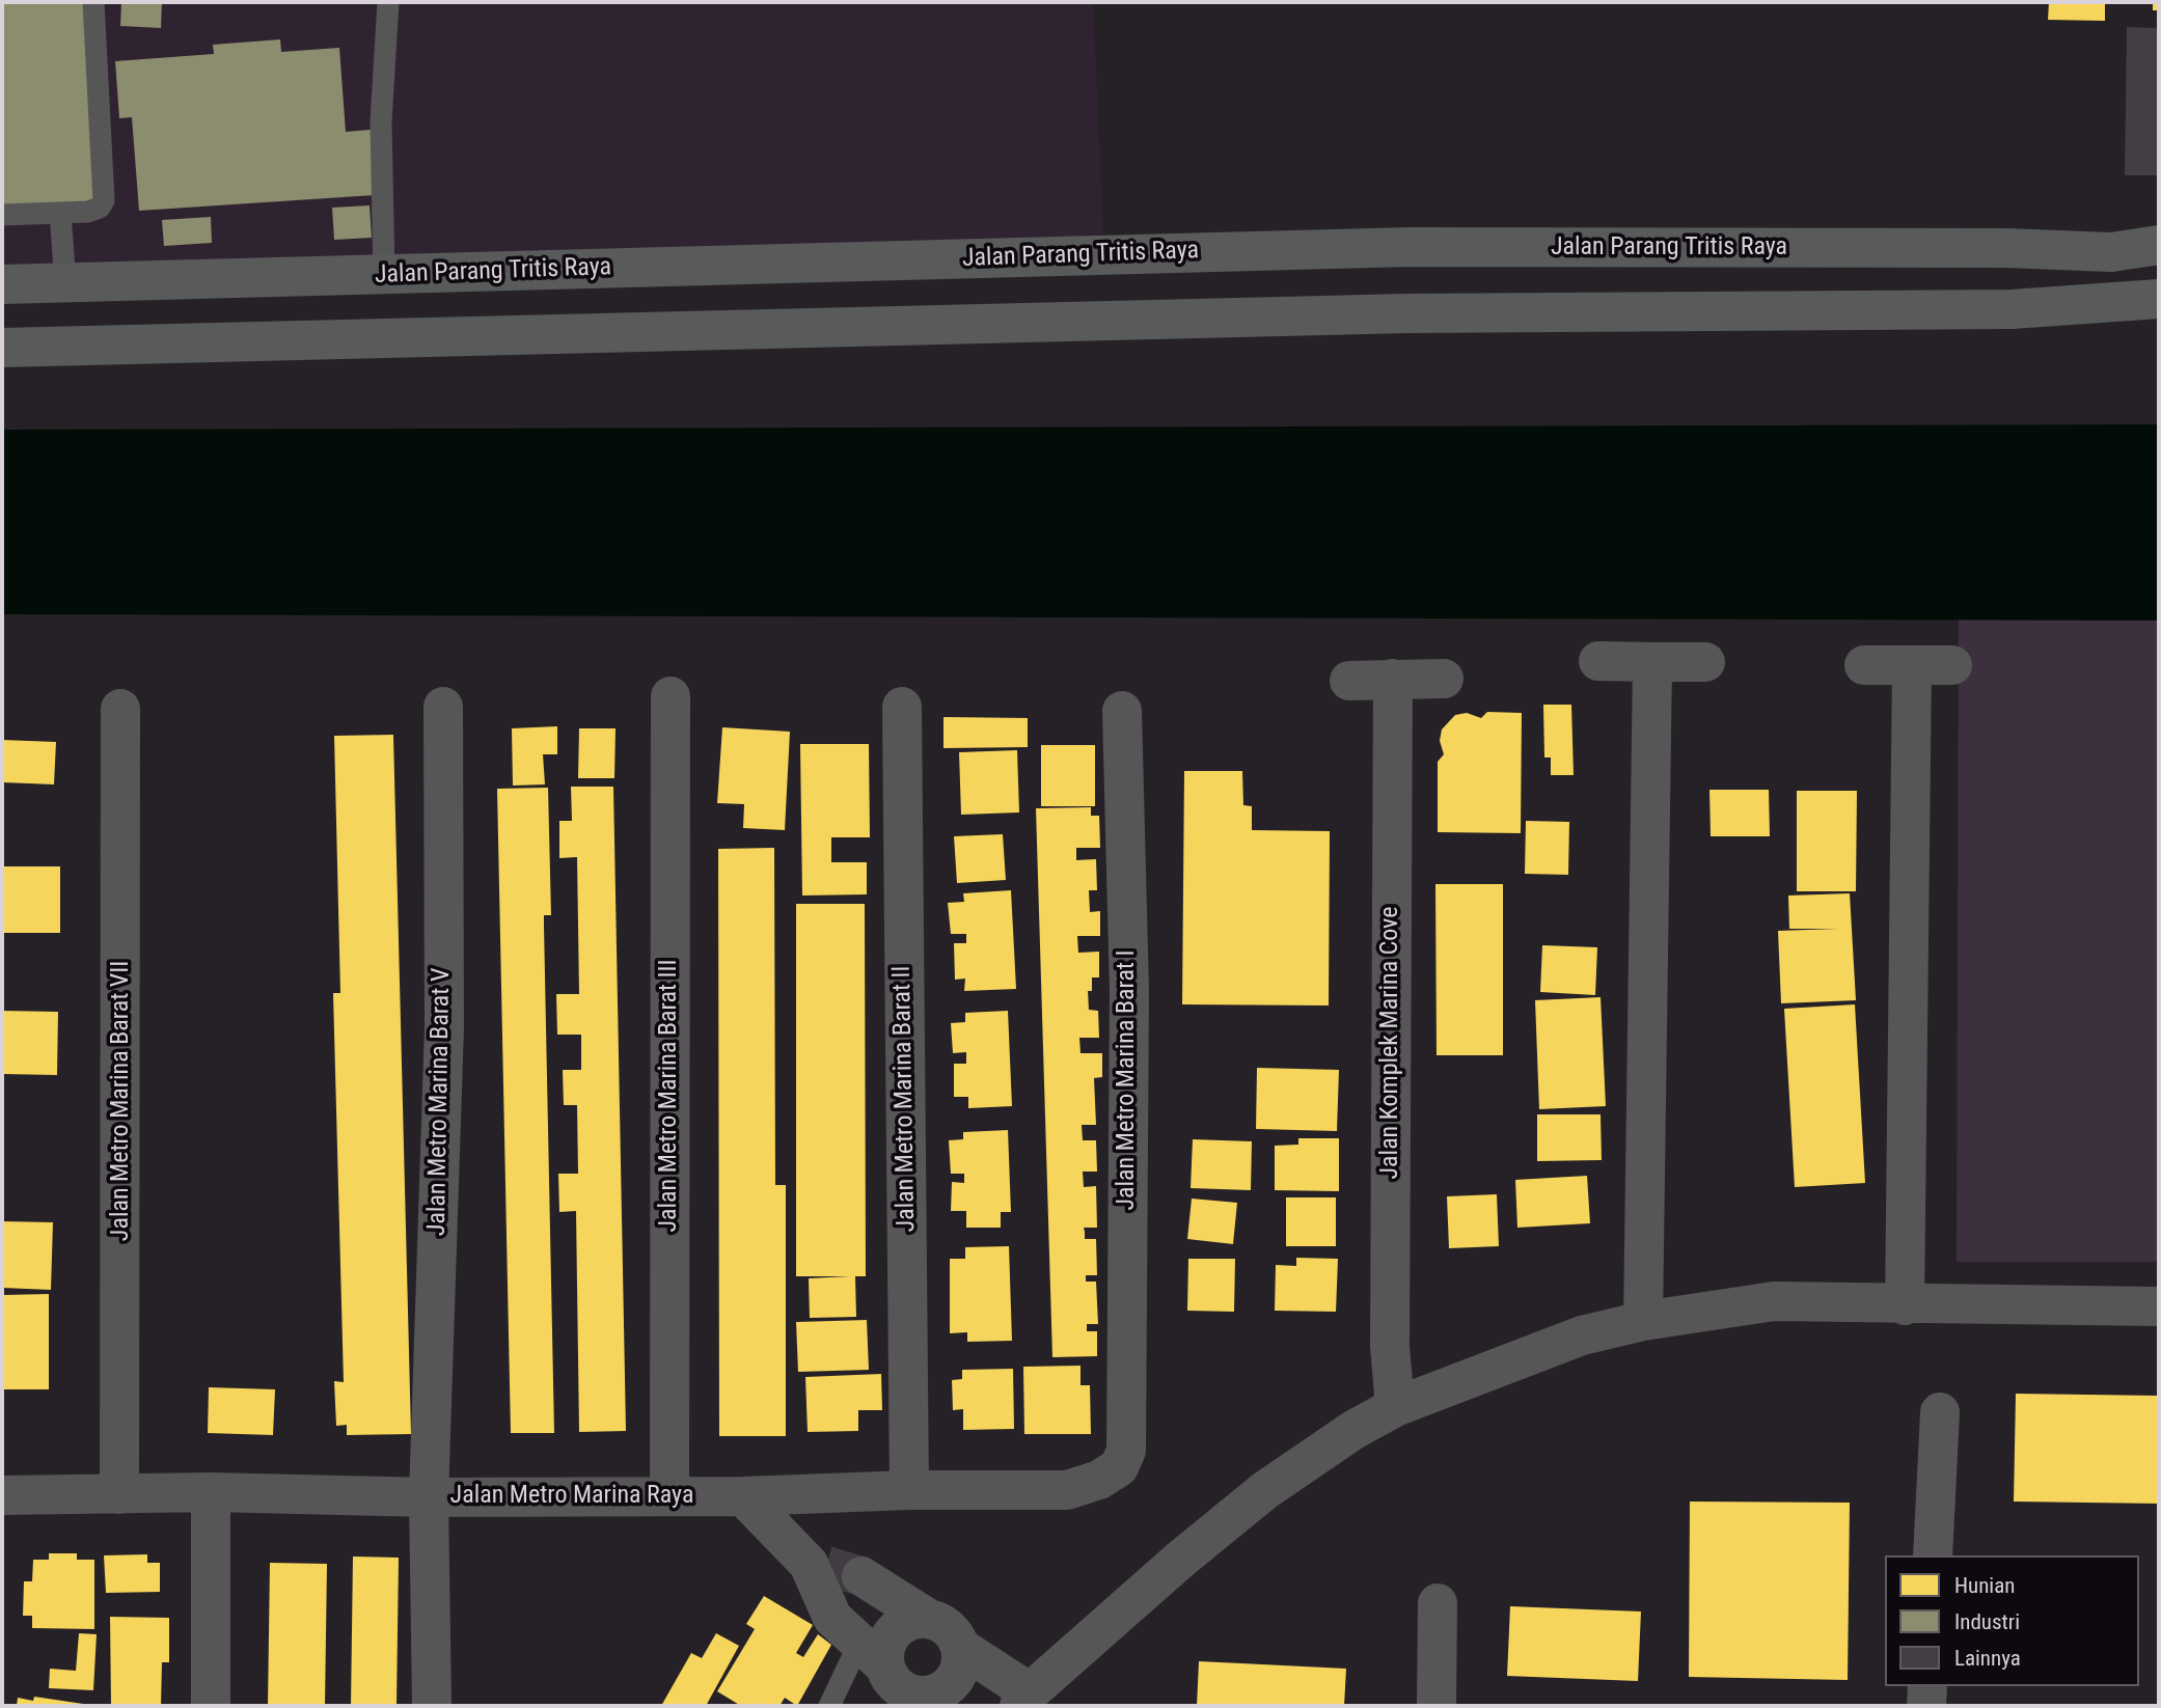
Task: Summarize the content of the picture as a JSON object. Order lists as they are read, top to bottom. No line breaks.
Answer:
{"streets":{"street":["Jalan Parang Tritis Raya","Jalan Komplek Marina Cove","Jalan Metro Marina Barat I","Jalan Metro Marina Barat III","Jalan Metro Marina Barat II","Jalan Metro Marina Barat VII","Jalan Metro Marina Barat V","Jalan Metro Marina Raya"]},"crossings":[["Jalan Metro Marina Barat I","Jalan Metro Marina Raya"],["Jalan Metro Marina Barat III","Jalan Metro Marina Raya"],["Jalan Metro Marina Barat II","Jalan Metro Marina Raya"],["Jalan Metro Marina Barat VII","Jalan Metro Marina Raya"],["Jalan Metro Marina Barat V","Jalan Metro Marina Raya"]],"legend":["Hunian","Industri","Lainnya"]}
